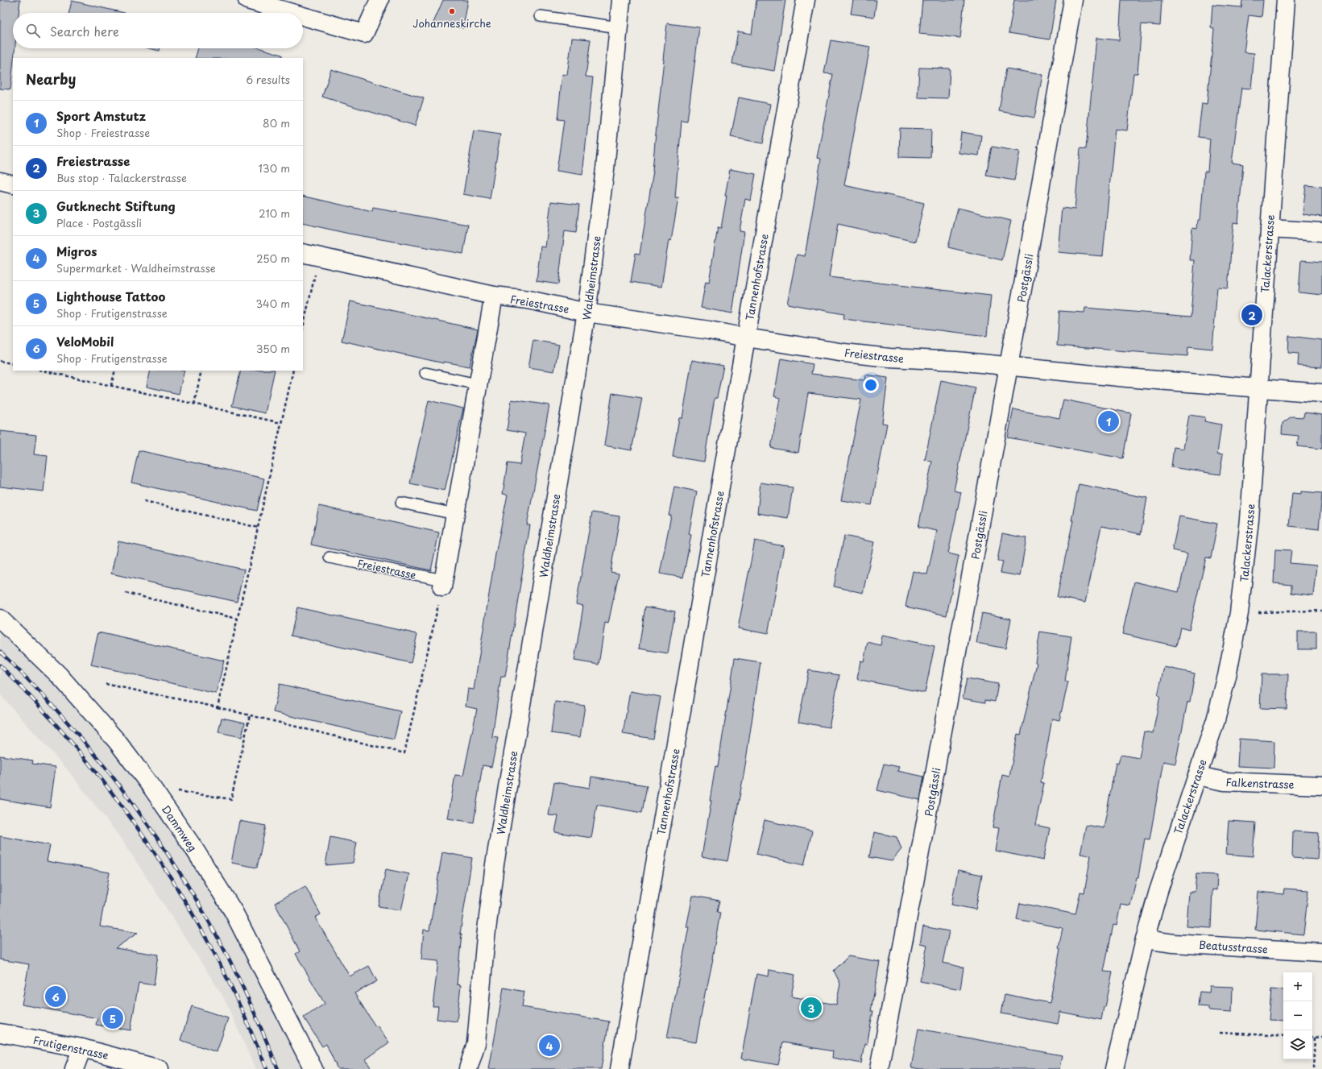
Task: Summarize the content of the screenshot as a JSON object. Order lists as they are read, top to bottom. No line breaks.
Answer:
{"streets":{"street":["Talackerstrasse","Tannenhofstrasse","Waldheimstrasse","Postgässli","Freiestrasse","Falkenstrasse","Dammweg","Beatusstrasse","Frutigenstrasse"]},"crossings":[["Talackerstrasse","Freiestrasse"],["Talackerstrasse","Falkenstrasse"],["Talackerstrasse","Beatusstrasse"],["Tannenhofstrasse","Freiestrasse"],["Waldheimstrasse","Freiestrasse"],["Postgässli","Freiestrasse"]],"places":["Johanneskirche"],"page":{"search":"Search here","heading":["Nearby","6 results"],"list":[{"mark":"1","name":"Sport Amstutz","note":"Shop · Freiestrasse","value":"80 m"},{"mark":"2","name":"Freiestrasse","note":"Bus stop · Talackerstrasse","value":"130 m"},{"mark":"3","name":"Gutknecht Stiftung","note":"Place · Postgässli","value":"210 m"},{"mark":"4","name":"Migros","note":"Supermarket · Waldheimstrasse","value":"250 m"},{"mark":"5","name":"Lighthouse Tattoo","note":"Shop · Frutigenstrasse","value":"340 m"},{"mark":"6","name":"VeloMobil","note":"Shop · Frutigenstrasse","value":"350 m"}],"pins":["2","1","6","3","5","4"],"map_buttons":["+","−"]}}
